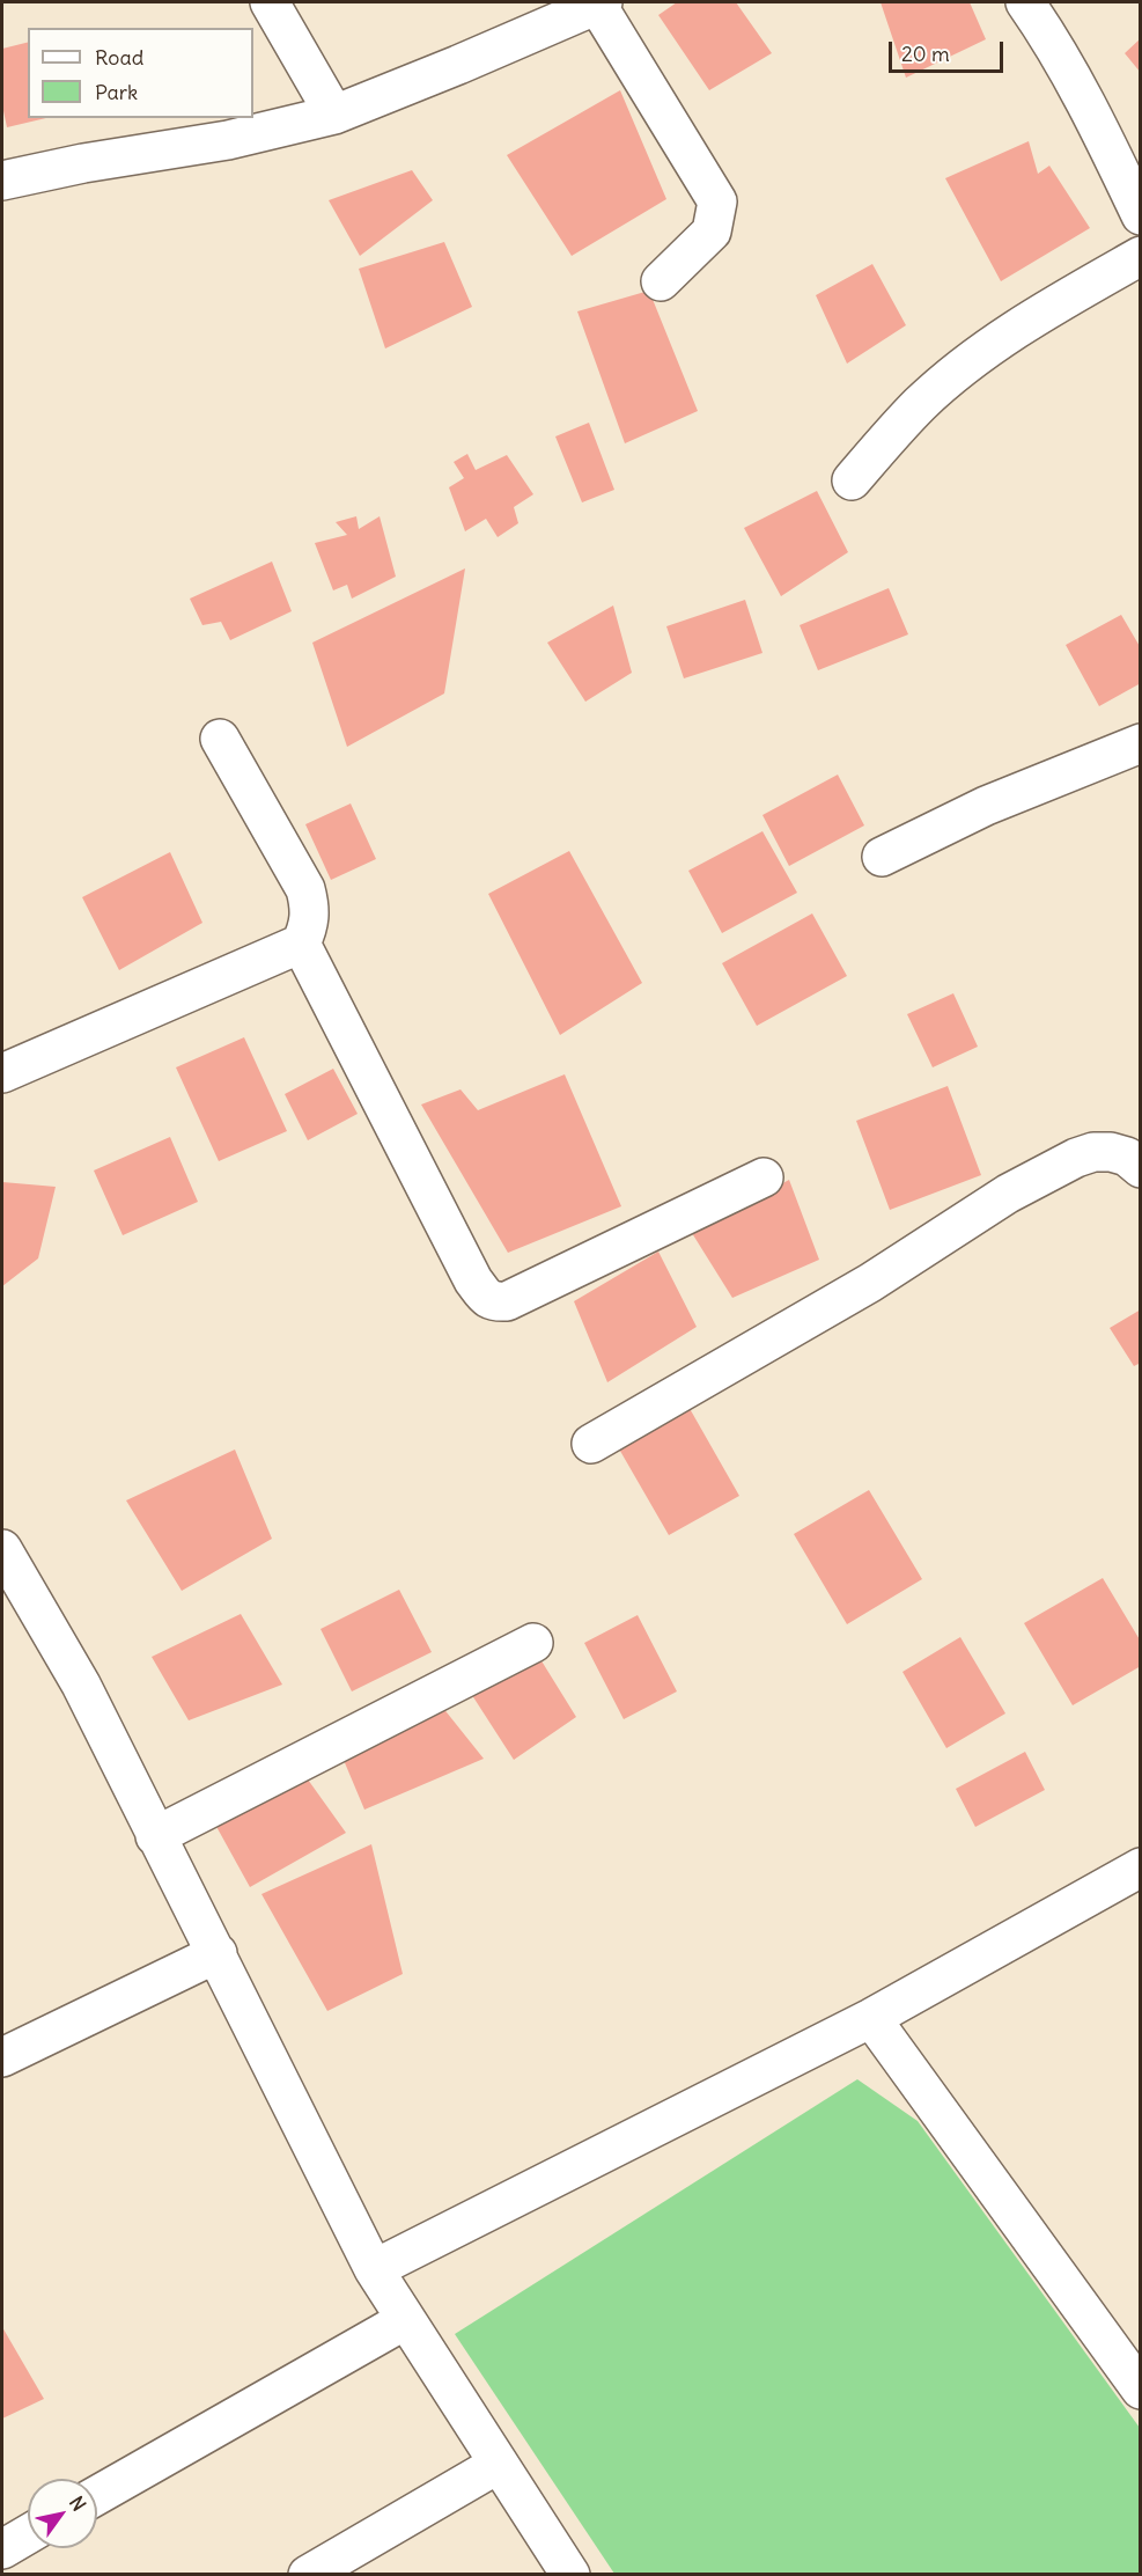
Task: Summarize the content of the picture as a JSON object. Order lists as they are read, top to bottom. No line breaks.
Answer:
{"legend":["Road","Park"],"scale_bar":"20 m","north":"top right"}
